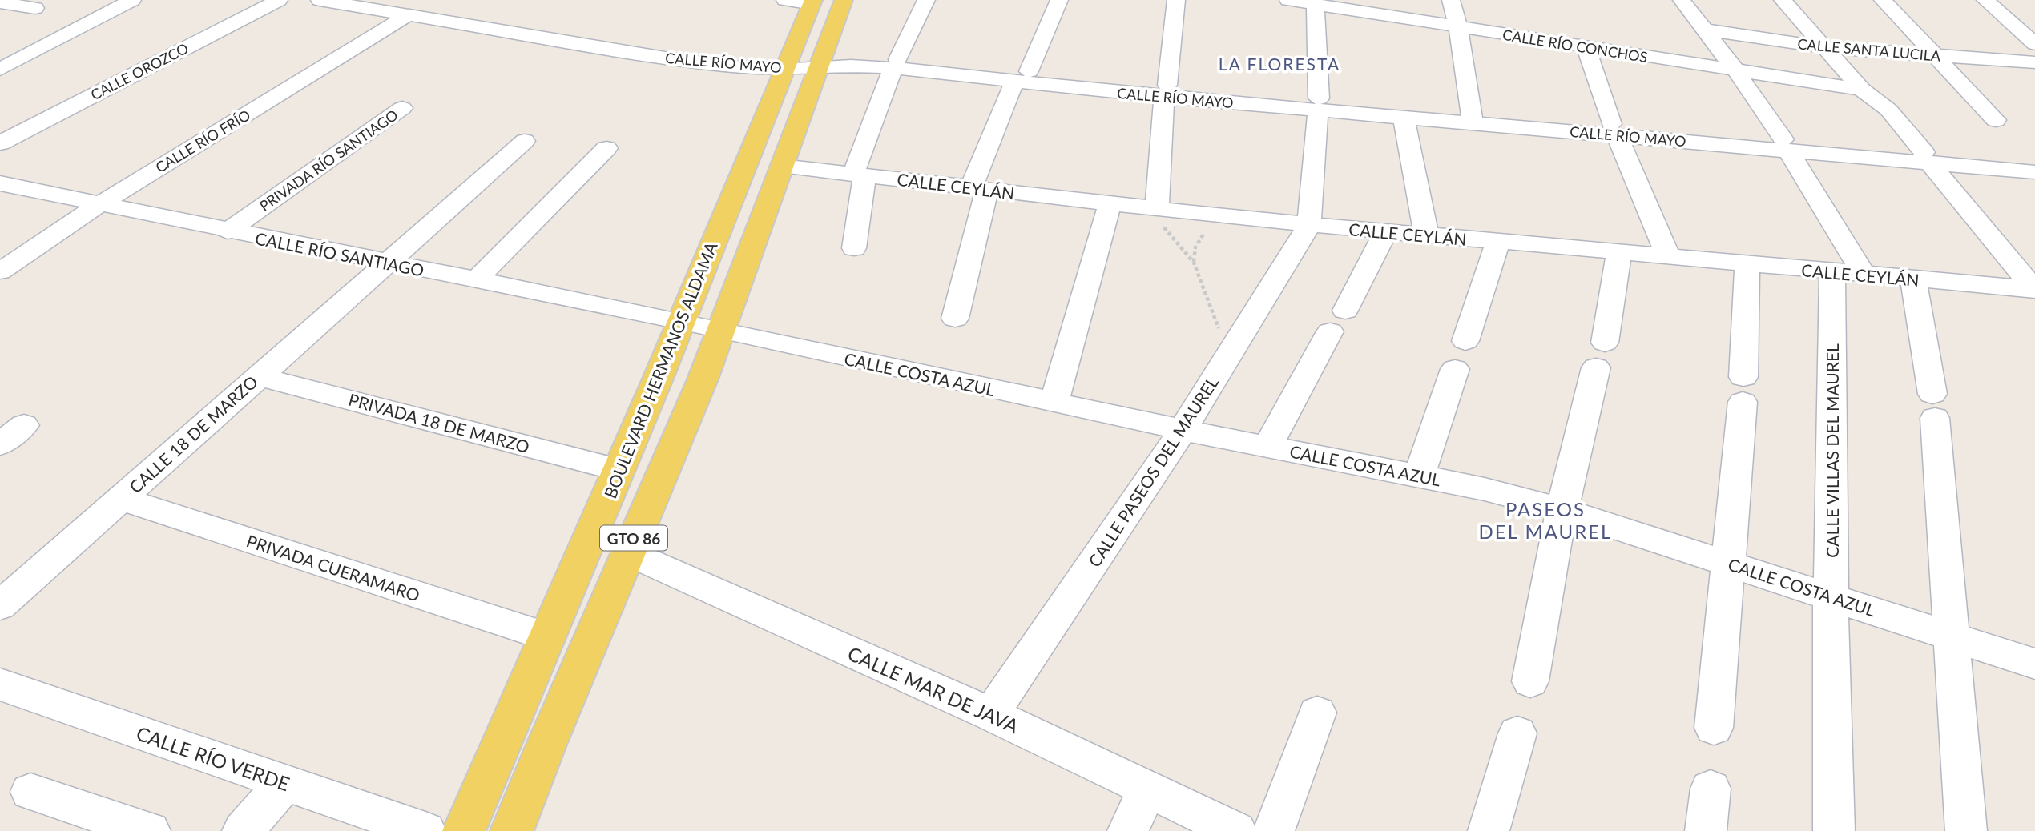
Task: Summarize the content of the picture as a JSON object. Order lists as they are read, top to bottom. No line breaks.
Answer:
{"streets":{"main road":["BOULEVARD HERMANOS ALDAMA","GTO 86"],"street":["CALLE RÍO CONCHOS","CALLE SANTA LUCILA","CALLE RÍO MAYO","CALLE OROZCO","CALLE RÍO FRÍO","PRIVADA RÍO SANTIAGO","CALLE CEYLÁN","CALLE RÍO SANTIAGO","CALLE COSTA AZUL","PRIVADA 18 DE MARZO","CALLE 18 DE MARZO","CALLE VILLAS DEL MAUREL","CALLE PASEOS DEL MAUREL","PRIVADA CUERAMARO","CALLE MAR DE JAVA","CALLE RÍO VERDE"]},"crossings":[["CALLE RÍO MAYO","CALLE RÍO FRÍO"],["CALLE RÍO MAYO","BOULEVARD HERMANOS ALDAMA"],["CALLE RÍO MAYO","GTO 86"],["CALLE RÍO FRÍO","CALLE RÍO SANTIAGO"],["PRIVADA RÍO SANTIAGO","CALLE RÍO SANTIAGO"],["CALLE CEYLÁN","CALLE VILLAS DEL MAUREL"],["CALLE CEYLÁN","CALLE PASEOS DEL MAUREL"],["CALLE CEYLÁN","GTO 86"],["CALLE RÍO SANTIAGO","BOULEVARD HERMANOS ALDAMA"],["CALLE RÍO SANTIAGO","CALLE COSTA AZUL"],["CALLE RÍO SANTIAGO","CALLE 18 DE MARZO"],["BOULEVARD HERMANOS ALDAMA","CALLE COSTA AZUL"],["BOULEVARD HERMANOS ALDAMA","PRIVADA 18 DE MARZO"],["BOULEVARD HERMANOS ALDAMA","PRIVADA CUERAMARO"],["CALLE COSTA AZUL","CALLE VILLAS DEL MAUREL"],["CALLE COSTA AZUL","CALLE PASEOS DEL MAUREL"],["CALLE COSTA AZUL","GTO 86"],["PRIVADA 18 DE MARZO","CALLE 18 DE MARZO"],["CALLE 18 DE MARZO","PRIVADA CUERAMARO"],["CALLE PASEOS DEL MAUREL","CALLE MAR DE JAVA"],["GTO 86","CALLE MAR DE JAVA"]],"districts":["LA FLORESTA","PASEOS DEL MAUREL"]}
